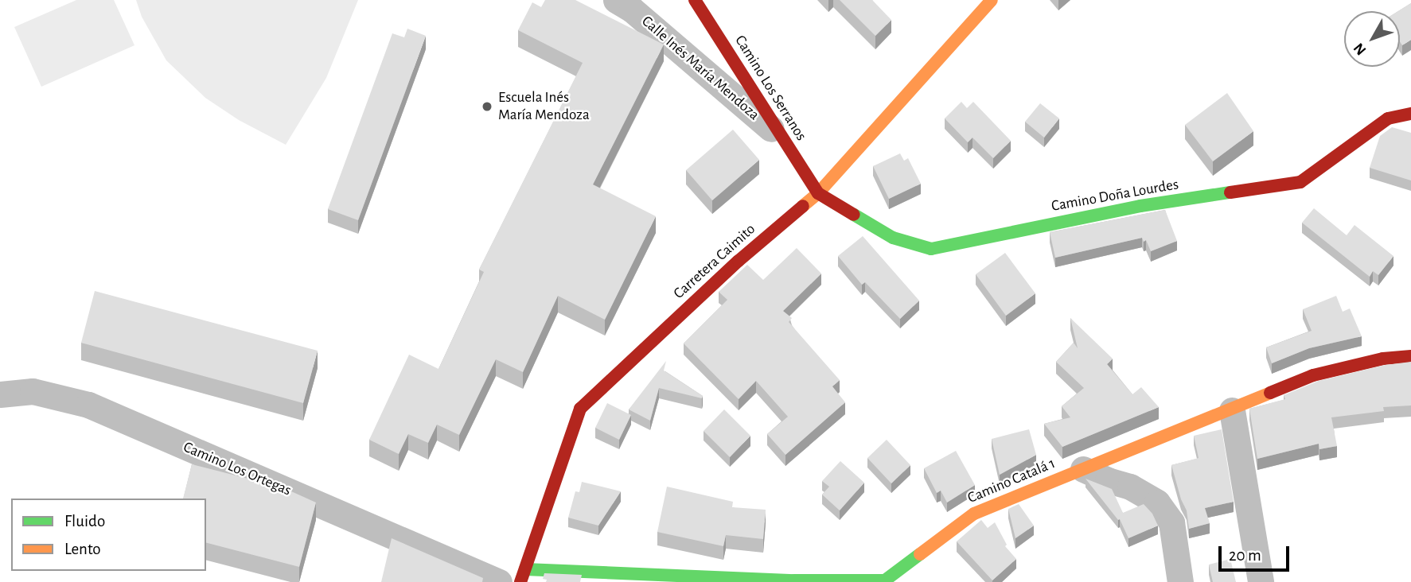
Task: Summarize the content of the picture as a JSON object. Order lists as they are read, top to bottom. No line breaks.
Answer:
{"streets":{"street":["Calle Inés María Mendoza","Camino Los Serranos","Camino Doña Lourdes","Carretera Caimito","Camino Los Ortegas","Camino Catalá 1"]},"crossings":[["Calle Inés María Mendoza","Camino Los Serranos"],["Camino Los Serranos","Camino Doña Lourdes"],["Camino Los Serranos","Carretera Caimito"],["Camino Doña Lourdes","Carretera Caimito"],["Carretera Caimito","Camino Catalá 1"]],"places":["Escuela Inés María Mendoza"],"legend":["Fluido","Lento"],"scale_bar":"20 m","north":"bottom left"}
